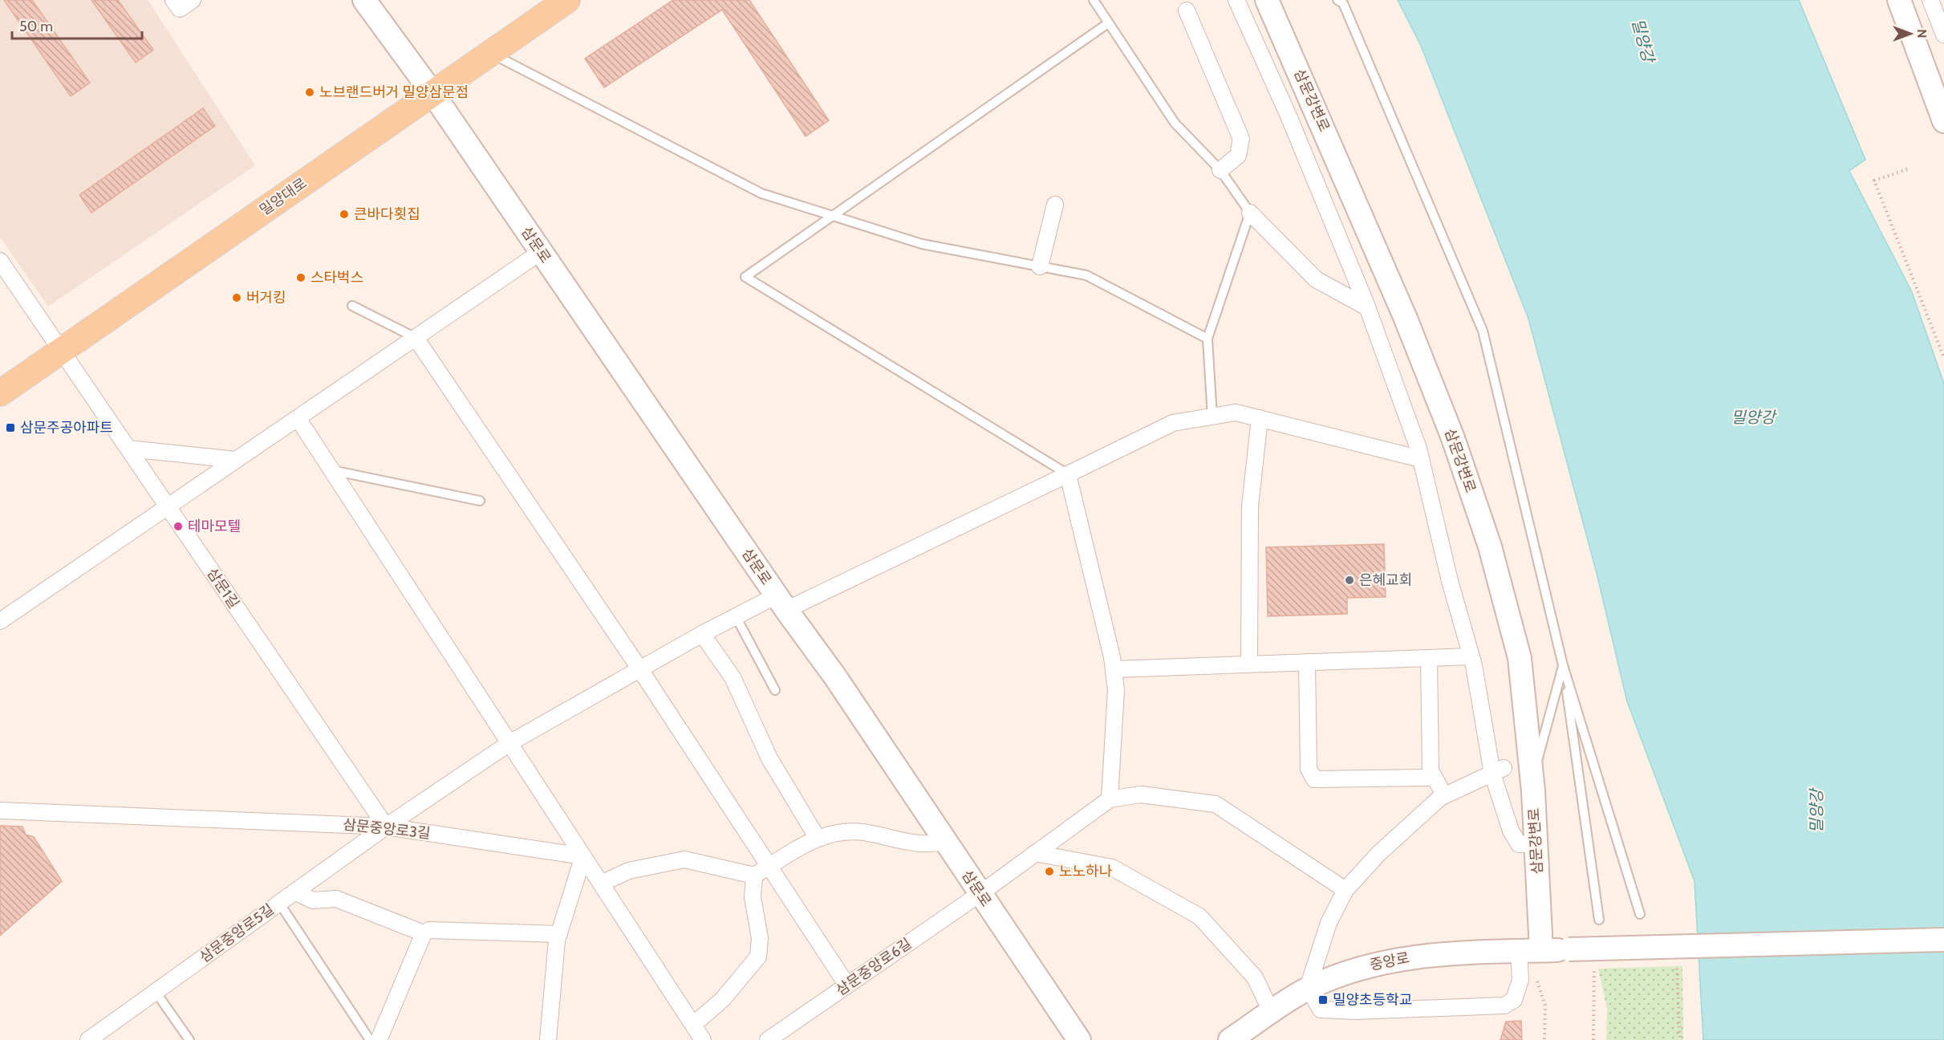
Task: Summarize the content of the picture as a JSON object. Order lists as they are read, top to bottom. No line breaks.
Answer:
{"streets":{"main road":["밀양대로"],"street":["삼문강변로","삼문로","삼문1길","삼문중앙로3길","삼문중앙로5길","중앙로","삼문중앙로6길"]},"crossings":[["삼문강변로","중앙로"],["밀양대로","삼문로"],["밀양대로","삼문1길"],["삼문로","삼문중앙로5길"],["삼문로","삼문중앙로6길"],["삼문1길","삼문중앙로3길"],["삼문1길","삼문중앙로5길"],["삼문중앙로3길","삼문중앙로5길"]],"water":["밀양강"],"places":{"other":["노브랜드버거 밀양삼문점","큰바다횟집","스타벅스","버거킹","테마모텔","은혜교회","노노하나"],"transit":["삼문주공아파트","밀양초등학교"]},"scale_bar":"50 m","north":"right"}
